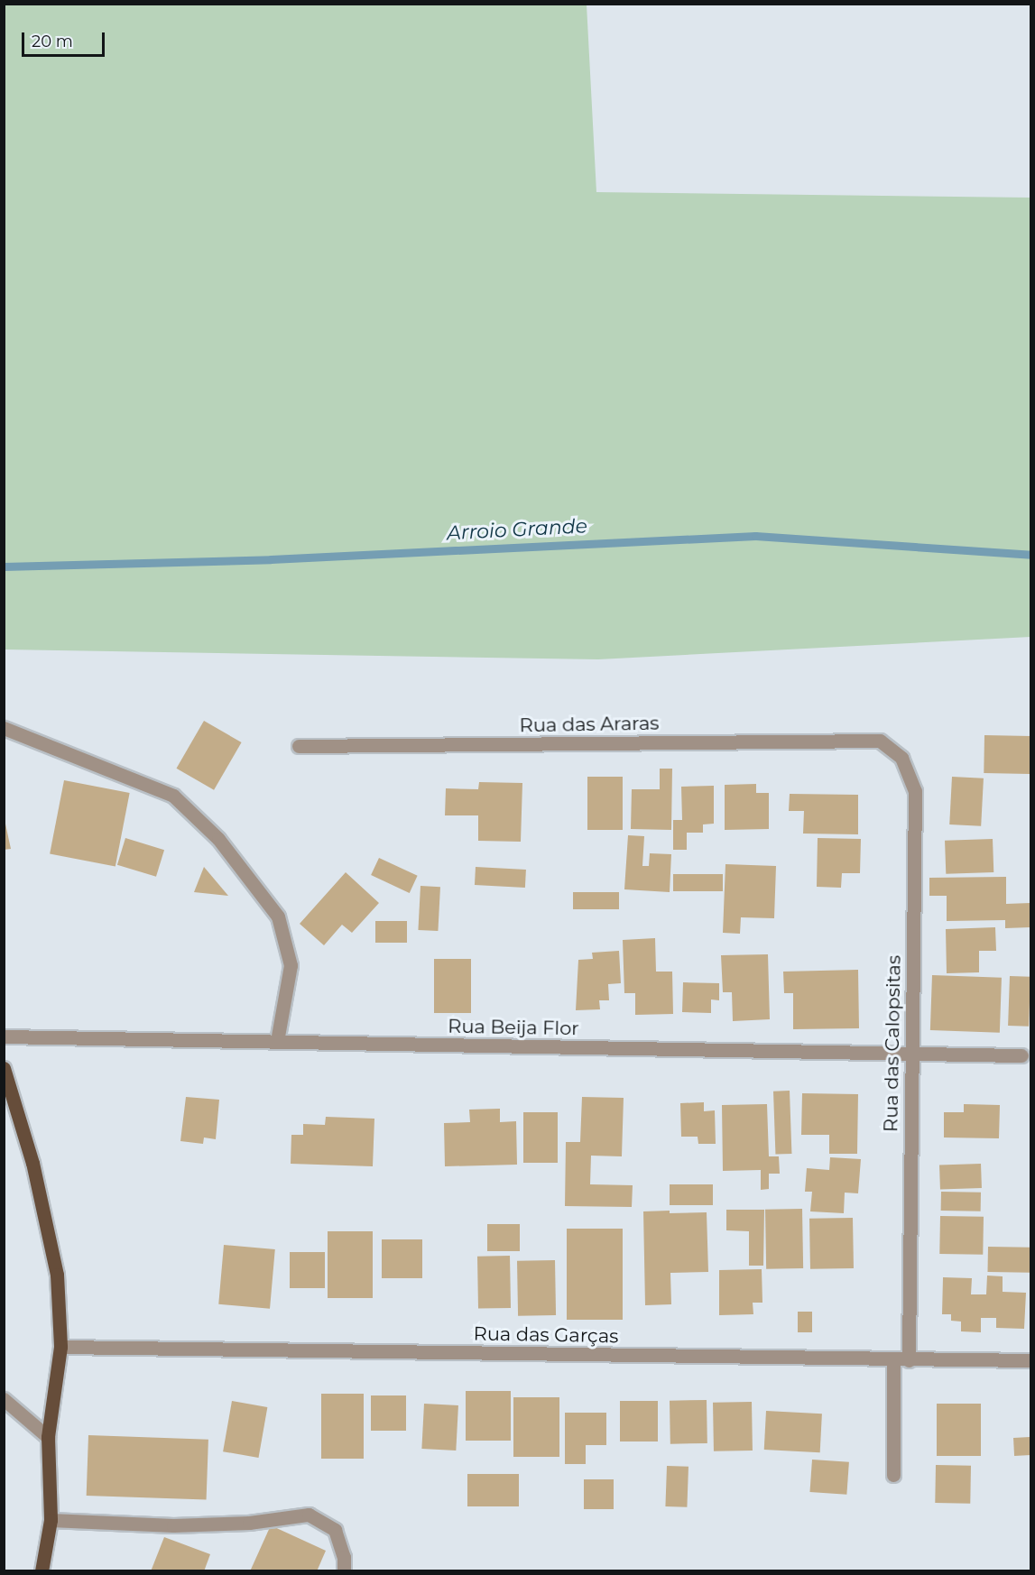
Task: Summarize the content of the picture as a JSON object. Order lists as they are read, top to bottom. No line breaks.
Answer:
{"streets":{"street":["Rua das Araras","Rua Beija Flor","Rua das Calopsitas","Rua das Garças"]},"crossings":[["Rua das Araras","Rua das Calopsitas"],["Rua Beija Flor","Rua das Calopsitas"],["Rua das Calopsitas","Rua das Garças"]],"water":["Arroio Grande"],"scale_bar":"20 m"}
